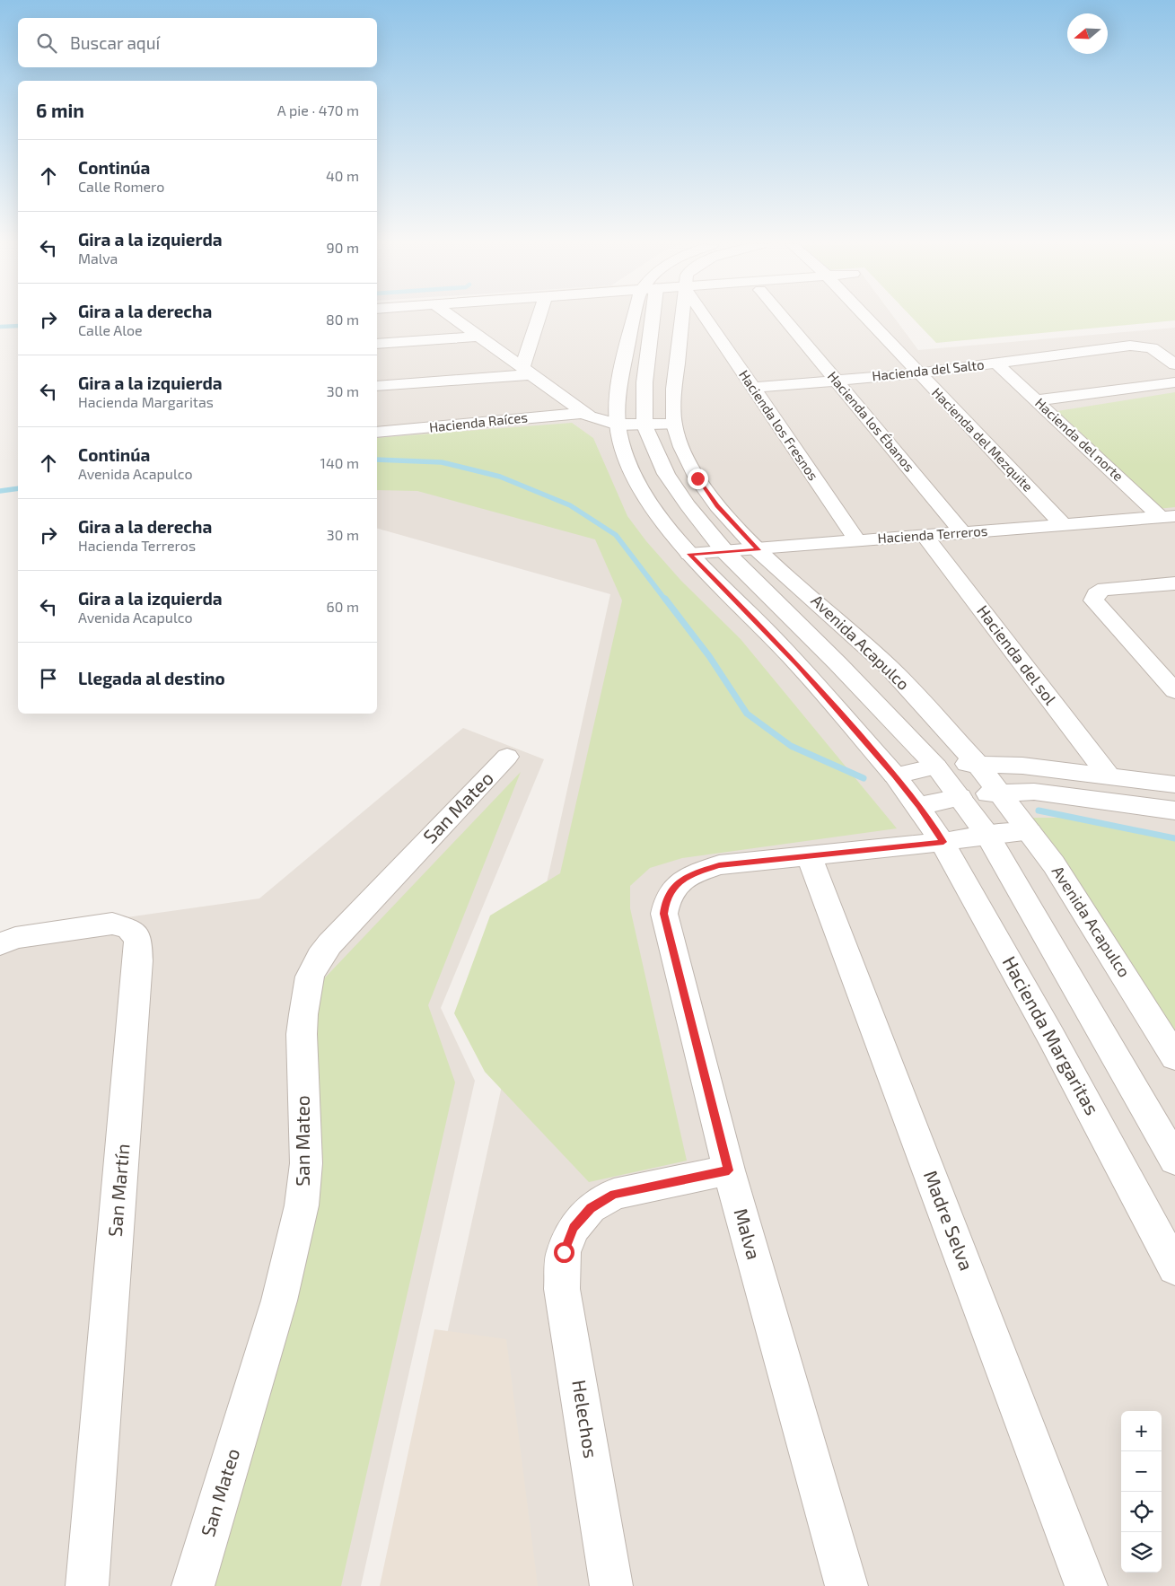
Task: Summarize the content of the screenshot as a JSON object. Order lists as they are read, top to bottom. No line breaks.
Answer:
{"streets":{"street":["Hacienda del Salto","Hacienda los Ébanos","Hacienda Raíces","Hacienda los Fresnos","Hacienda del Mezquite","Hacienda del norte","Hacienda Terreros","Avenida Acapulco","Hacienda del sol","San Mateo","Hacienda Margaritas","San Martín","Madre Selva","Malva","Helechos"]},"crossings":[["Hacienda del Salto","Hacienda los Ébanos"],["Hacienda del Salto","Hacienda los Fresnos"],["Hacienda del Salto","Hacienda del Mezquite"],["Hacienda del Salto","Hacienda del norte"],["Hacienda los Ébanos","Hacienda Terreros"],["Hacienda los Fresnos","Hacienda Terreros"],["Hacienda del Mezquite","Hacienda Terreros"],["Hacienda del norte","Hacienda Terreros"],["Hacienda Terreros","Avenida Acapulco"],["Hacienda Terreros","Hacienda del sol"],["Madre Selva","Malva"],["Malva","Helechos"]],"north":"left","page":{"search":"Buscar aquí","heading":["6 min","A pie · 470 m"],"list":[["Continúa","Calle Romero","40 m"],["Gira a la izquierda","Malva","90 m"],["Gira a la derecha","Calle Aloe","80 m"],["Gira a la izquierda","Hacienda Margaritas","30 m"],["Continúa","Avenida Acapulco","140 m"],["Gira a la derecha","Hacienda Terreros","30 m"],["Gira a la izquierda","Avenida Acapulco","60 m"],"Llegada al destino"],"map_buttons":["+","−"]}}
